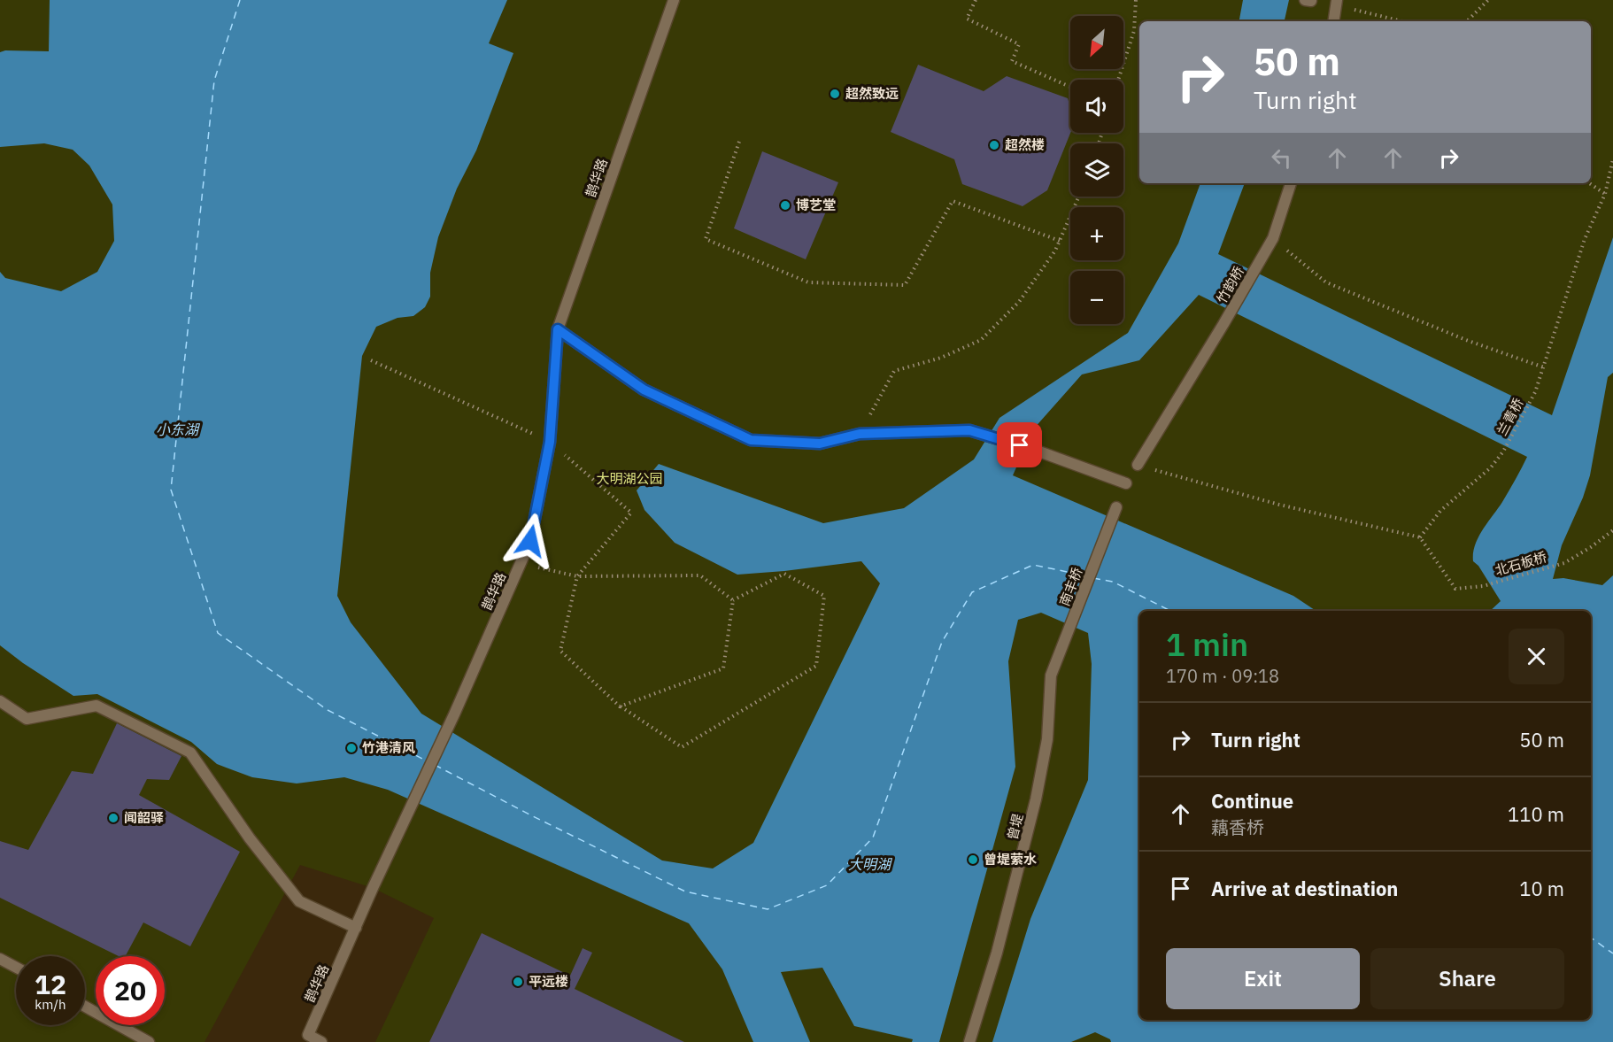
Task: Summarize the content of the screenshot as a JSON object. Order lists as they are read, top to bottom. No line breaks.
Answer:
{"streets":{"lane":["鹊华路","竹韵桥","南丰桥","曾堤"],"path":["兰青桥","北石板桥"]},"crossings":[["兰青桥","北石板桥"],["南丰桥","曾堤"]],"water":["小东湖","大明湖"],"parks":["大明湖公园"],"places":["超然致远","超然楼","博艺堂","竹港清风","闻韶驿","曾堤萦水","平远楼"],"north":"bottom left","page":{"map_buttons":["+","−"],"turn":["50 m","Turn right"],"heading":["1 min","170 m · 09:18"],"list":[{"name":"Turn right","value":"50 m"},{"name":"Continue","note":"藕香桥","value":"110 m"},{"name":"Arrive at destination","value":"10 m"}],"buttons":["Exit","Share"],"speed":"12 km/h","limit":"20"}}
